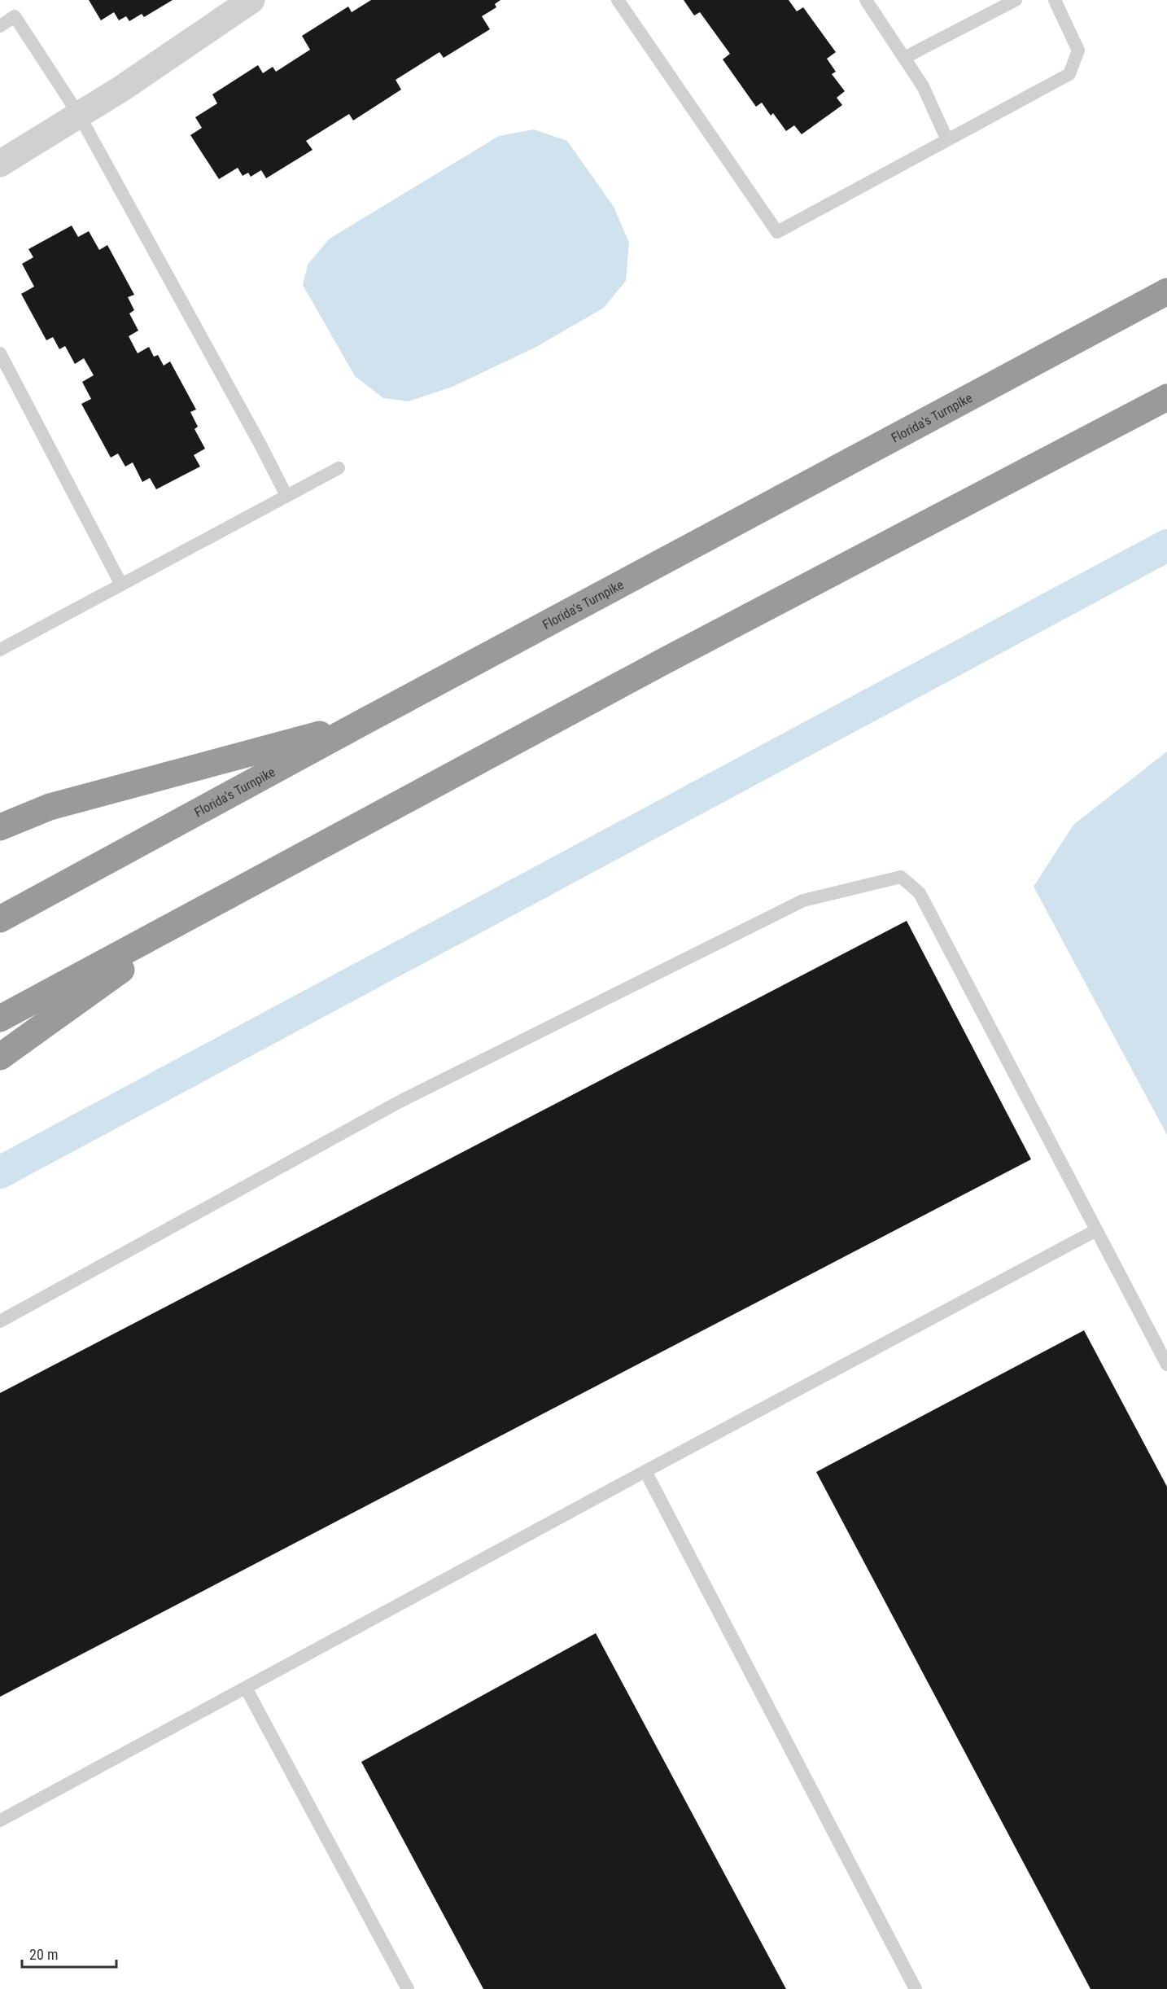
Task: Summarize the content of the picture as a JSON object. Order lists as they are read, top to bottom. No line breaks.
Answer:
{"streets":{"highway":["Florida's Turnpike"]},"scale_bar":"20 m"}
